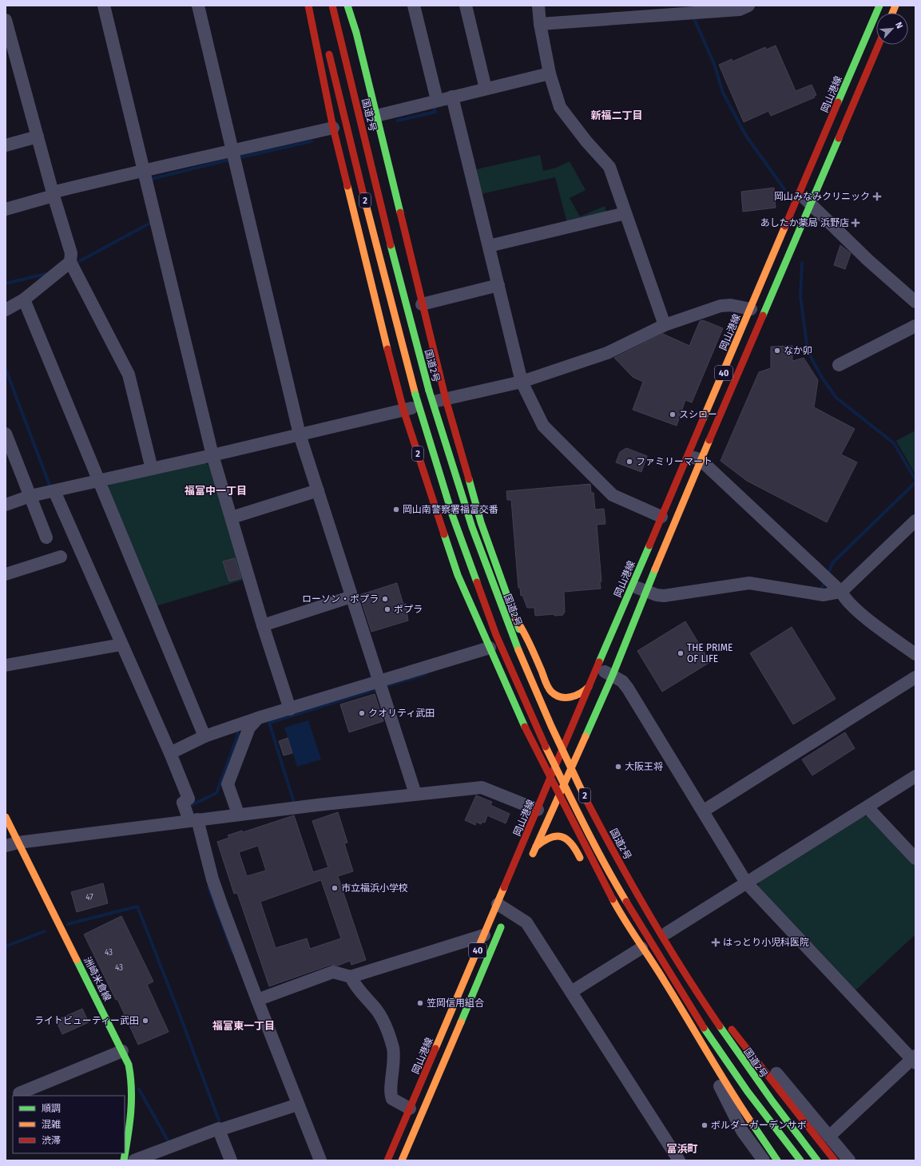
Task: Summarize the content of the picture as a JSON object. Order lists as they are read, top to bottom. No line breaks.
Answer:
{"streets":{"main road":["岡山港線","国道2号","2","40","洲崎米倉線"]},"crossings":[["岡山港線","2"],["2","40"]],"districts":["新福二丁目","福富中一丁目","福富東一丁目","富浜町"],"places":{"health":["岡山みなみクリニック","あしたか薬局 浜野店","はっとり小児科医院"],"other":["なか卯","スシロー","ファミリーマート","岡山南警察署福富交番","ローソン・ポプラ","ポプラ","THE PRIME OF LIFE","クオリティ武田","大阪王将","市立福浜小学校","笠岡信用組合","ライトビューティー武田","ボルダーガーデンサボ"]},"house_numbers":["47","43","43"],"legend":["順調","混雑","渋滞"],"north":"top right"}
